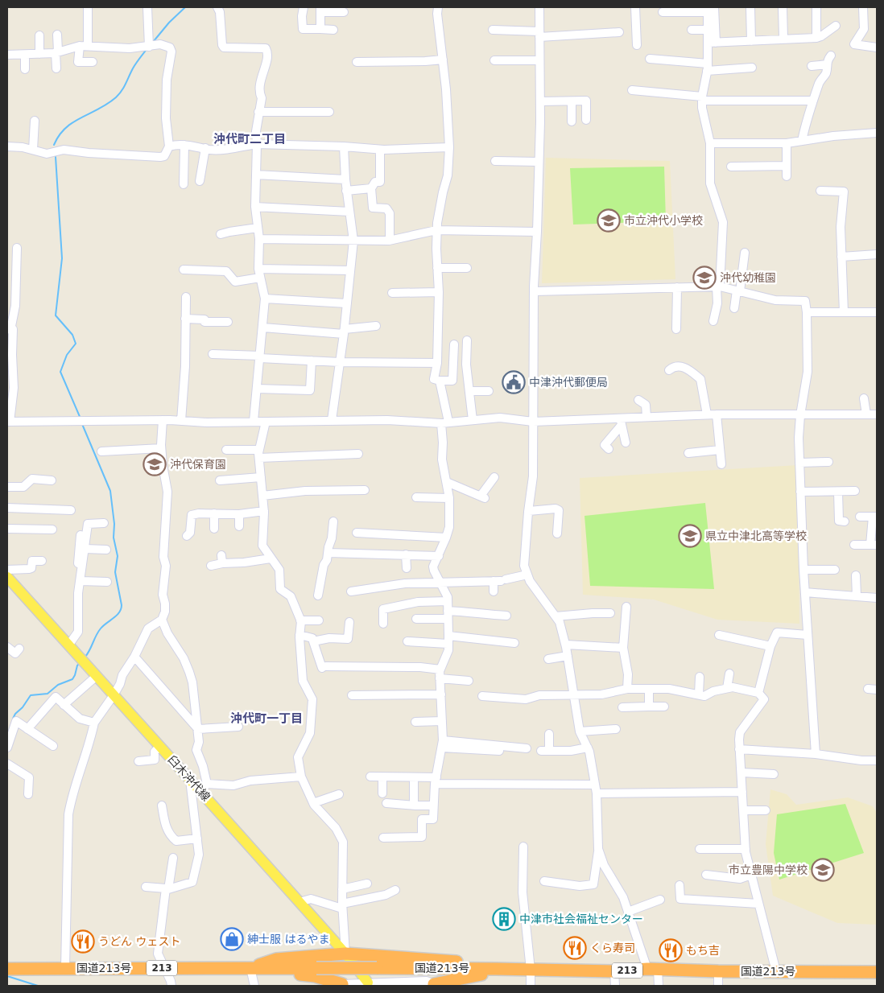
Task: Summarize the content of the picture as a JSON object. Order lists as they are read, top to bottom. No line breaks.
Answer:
{"streets":{"highway":["国道213号","213"],"main road":["臼木沖代線"]},"districts":["沖代町二丁目","沖代町一丁目"],"places":{"school or university":["市立沖代小学校","沖代幼稚園","沖代保育園","県立中津北高等学校","市立豊陽中学校"],"public building":["中津沖代郵便局"],"building":["中津市社会福祉センター"],"shop":["紳士服 はるやま"],"restaurant":["うどん ウェスト","くら寿司","もち吉"]}}
